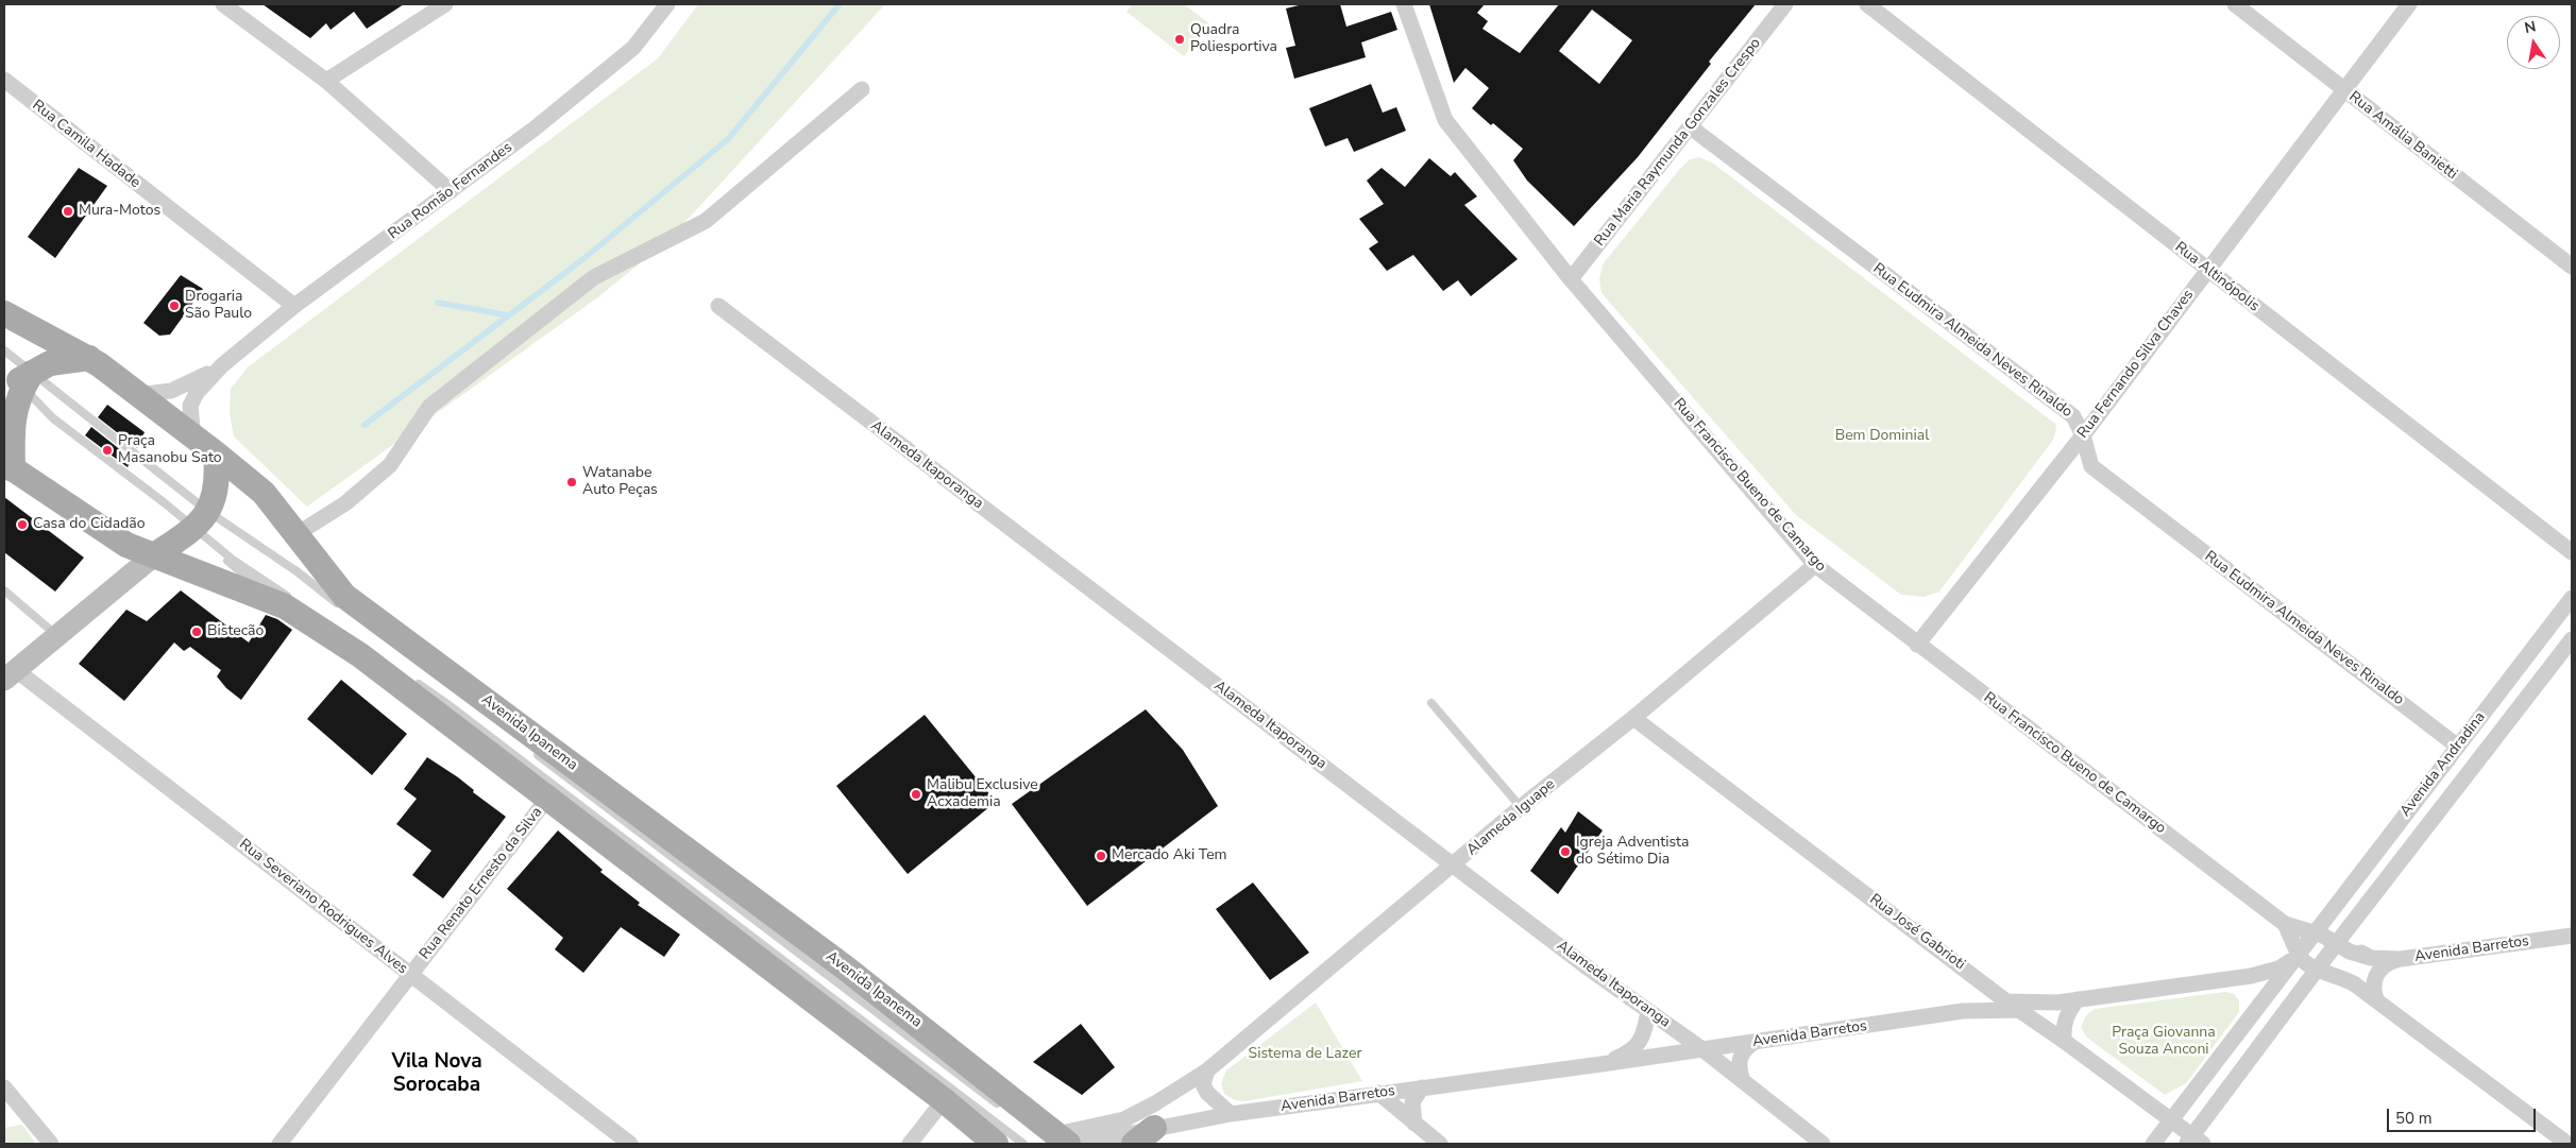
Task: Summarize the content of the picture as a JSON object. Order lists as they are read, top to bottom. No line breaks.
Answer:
{"streets":{"main road":["Avenida Ipanema"],"street":["Rua Amália Banietti","Rua Maria Raymunda Gonzales Crespo","Rua Camila Hadade","Rua Romão Fernandes","Rua Altinópolis","Rua Eudmira Almeida Neves Rinaldo","Rua Fernando Silva Chaves","Alameda Itaporanga","Rua Francisco Bueno de Camargo","Avenida Andradina","Alameda Iguape","Rua Renato Ernesto da Silva","Rua Severiano Rodrigues Alves","Rua José Gabrioti","Avenida Barretos"]},"crossings":[["Rua Amália Banietti","Rua Fernando Silva Chaves"],["Rua Maria Raymunda Gonzales Crespo","Rua Eudmira Almeida Neves Rinaldo"],["Rua Maria Raymunda Gonzales Crespo","Rua Francisco Bueno de Camargo"],["Rua Camila Hadade","Rua Romão Fernandes"],["Rua Romão Fernandes","Avenida Ipanema"],["Rua Altinópolis","Rua Fernando Silva Chaves"],["Rua Eudmira Almeida Neves Rinaldo","Rua Fernando Silva Chaves"],["Rua Eudmira Almeida Neves Rinaldo","Avenida Andradina"],["Rua Fernando Silva Chaves","Rua Francisco Bueno de Camargo"],["Alameda Itaporanga","Alameda Iguape"],["Alameda Itaporanga","Avenida Barretos"],["Rua Francisco Bueno de Camargo","Avenida Andradina"],["Rua Francisco Bueno de Camargo","Alameda Iguape"],["Rua Francisco Bueno de Camargo","Avenida Barretos"],["Avenida Ipanema","Alameda Iguape"],["Avenida Ipanema","Avenida Barretos"],["Avenida Andradina","Rua José Gabrioti"],["Avenida Andradina","Avenida Barretos"],["Alameda Iguape","Rua José Gabrioti"],["Alameda Iguape","Avenida Barretos"],["Rua Renato Ernesto da Silva","Rua Severiano Rodrigues Alves"],["Rua José Gabrioti","Avenida Barretos"]],"districts":["Vila Nova Sorocaba"],"parks":["Bem Dominial","Praça Giovanna Souza Anconi","Sistema de Lazer"],"places":["Quadra Poliesportiva","Mura-Motos","Drogaria São Paulo","Praça Masanobu Sato","Watanabe Auto Peças","Casa do Cidadão","Bistecão","Malibu Exclusive Acxademia","Igreja Adventista do Sétimo Dia","Mercado Aki Tem"],"scale_bar":"50 m","north":"top"}
